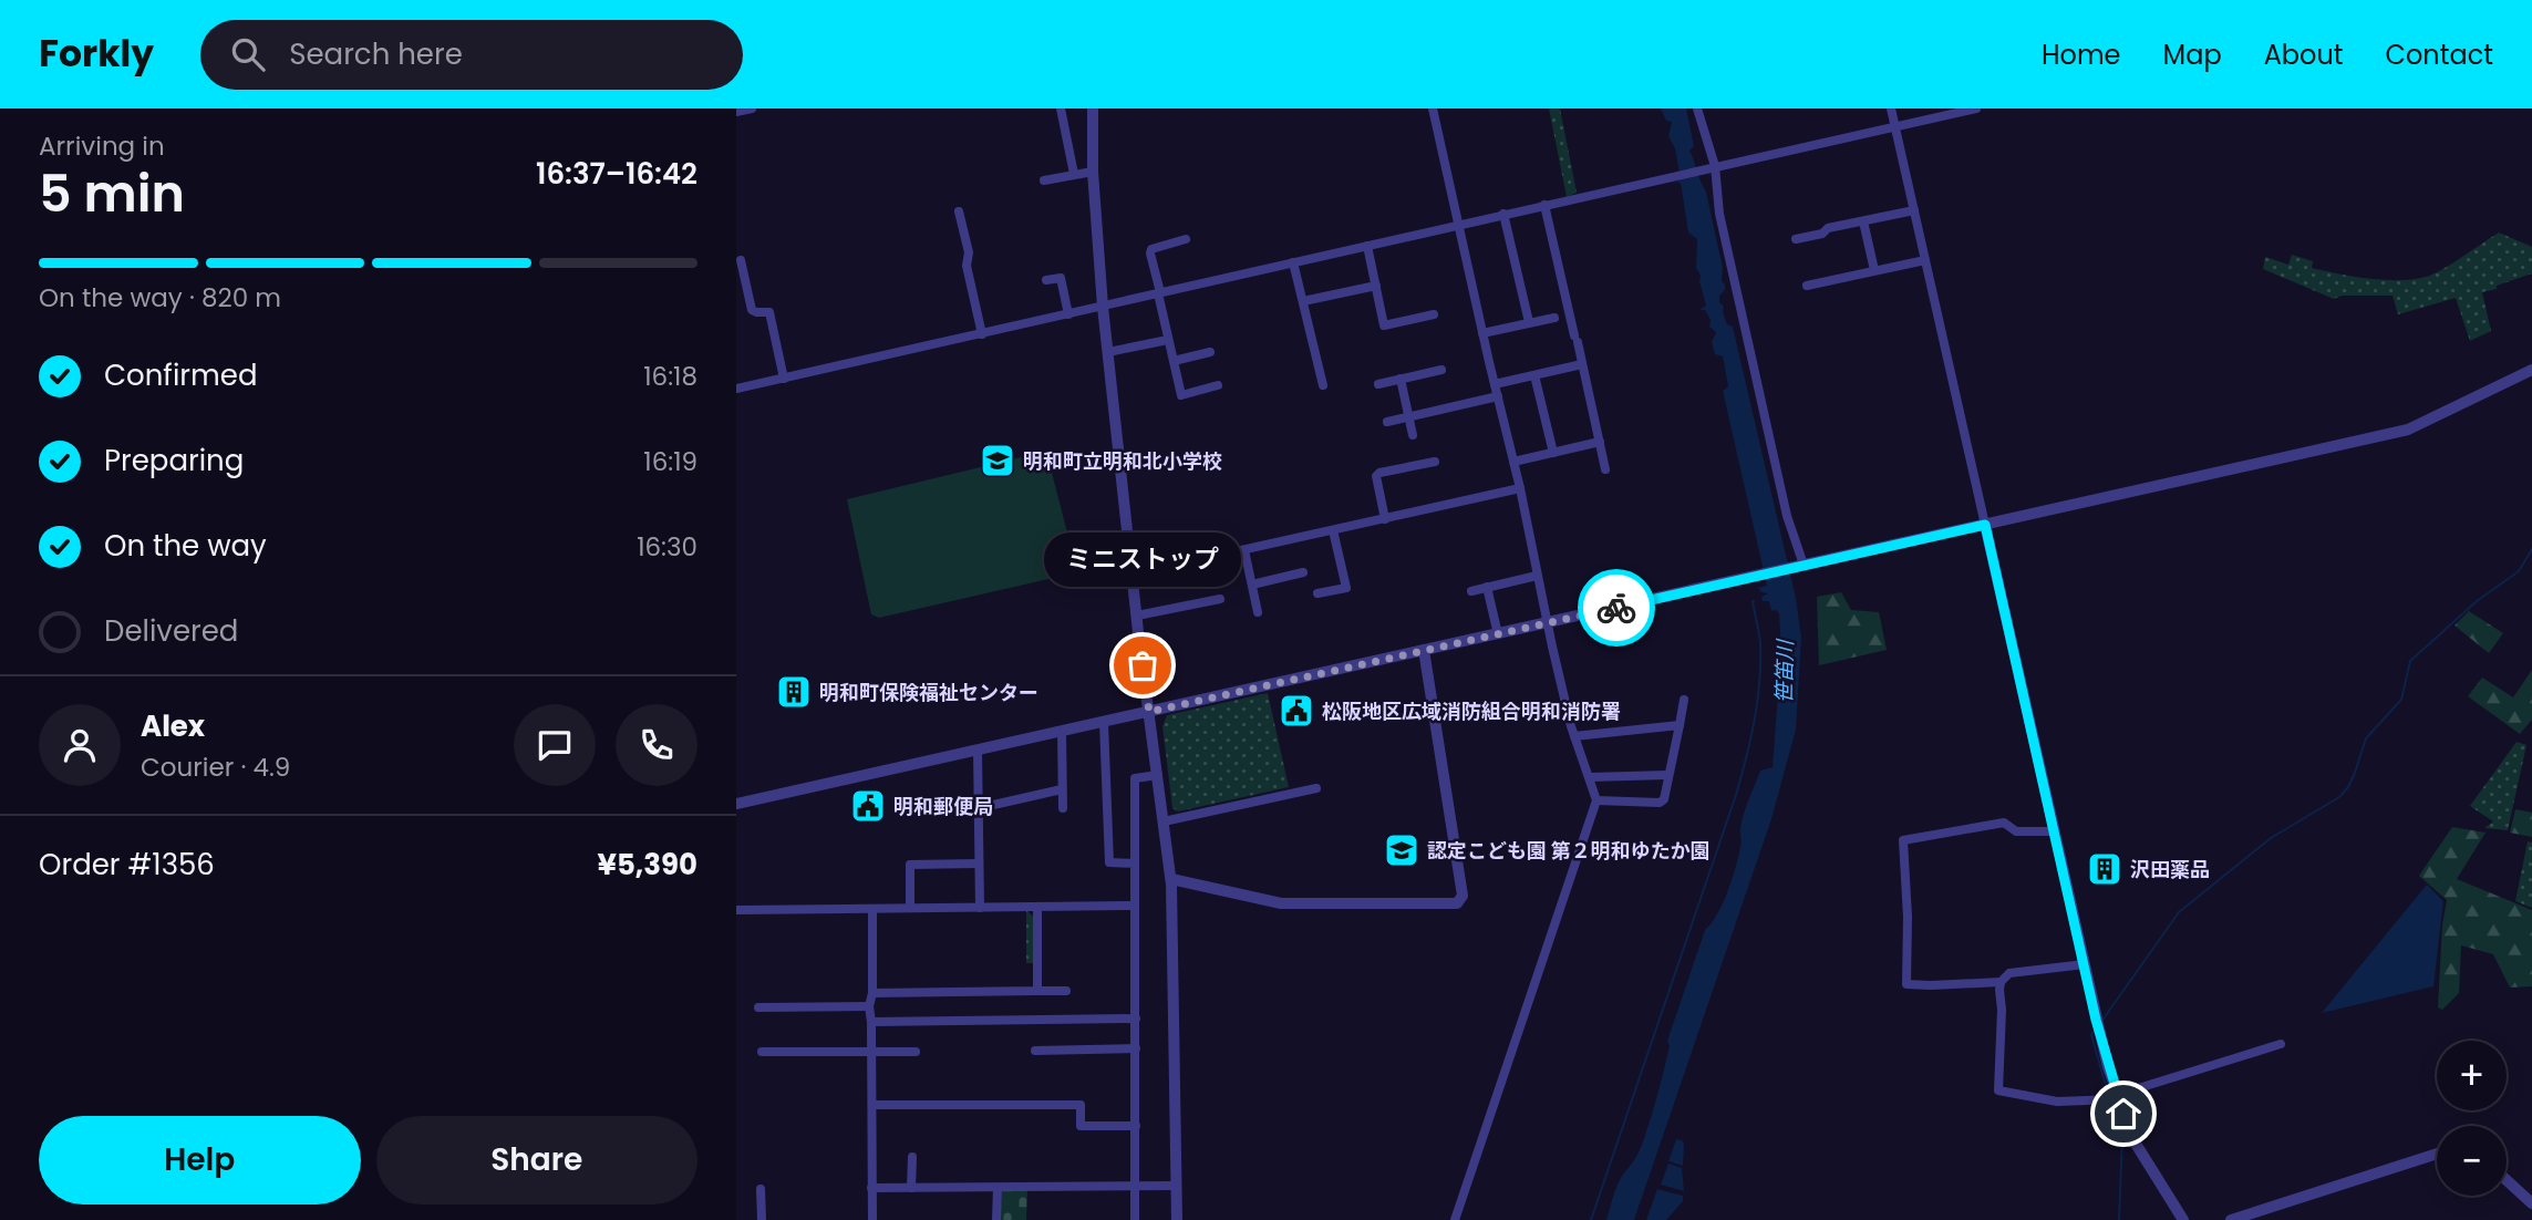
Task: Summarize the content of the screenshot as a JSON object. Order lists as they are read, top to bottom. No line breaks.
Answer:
{"water":["笹笛川"],"places":{"school or university":["明和町立明和北小学校","認定こども園 第２明和ゆたか園"],"other":["ミニストップ"],"building":["明和町保険福祉センター","沢田薬品"],"public building":["松阪地区広域消防組合明和消防署","明和郵便局"]},"page":{"header":"Forkly","search":"Search here","nav":["Home","Map","About","Contact"],"heading":["5 min","Arriving in","16:37–16:42"],"panel":["Alex","Courier · 4.9","Order #1356","¥5,390"],"bar":"On the way · 820 m","list":[["Confirmed","16:18"],["Preparing","16:19"],["On the way","16:30"],"Delivered"],"bubble":"ミニストップ","map_buttons":["+","−"],"buttons":["Help","Share"]}}
